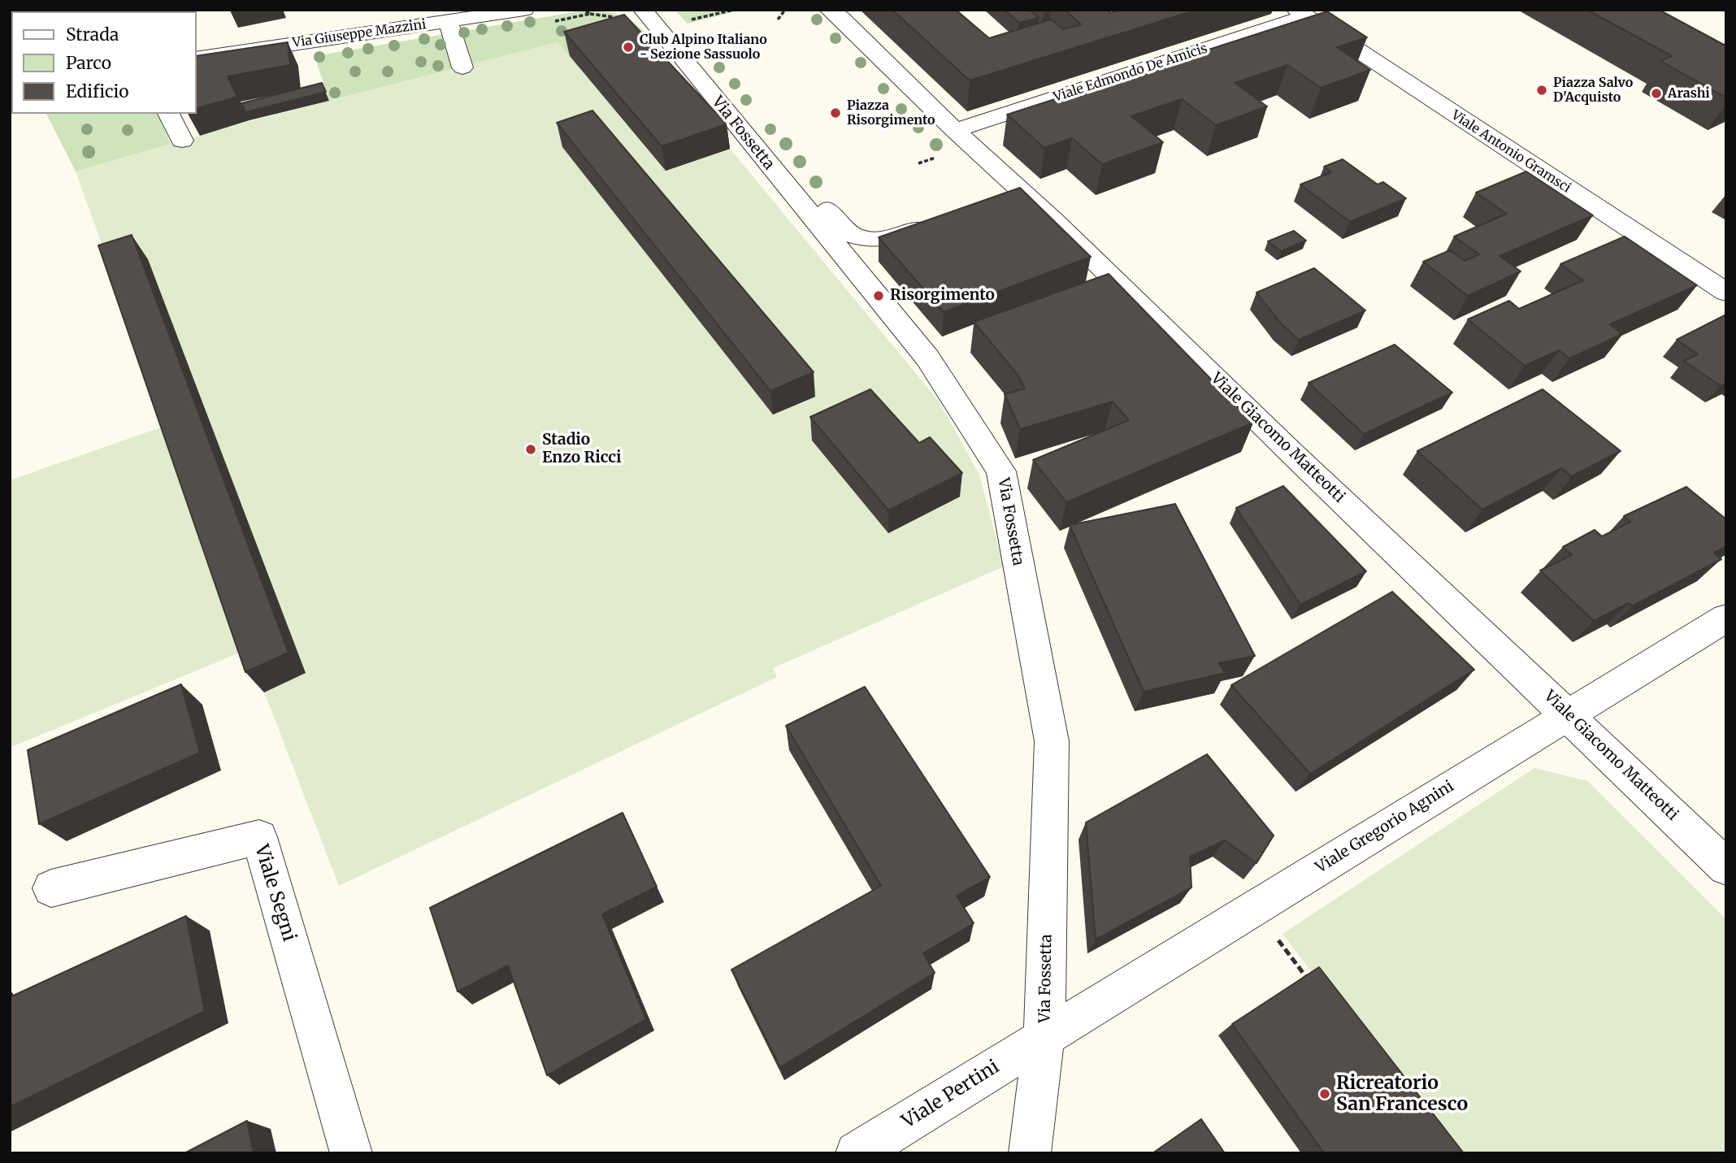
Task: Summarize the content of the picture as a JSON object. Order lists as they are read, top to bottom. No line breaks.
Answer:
{"streets":{"street":["Via Giuseppe Mazzini","Viale Edmondo De Amicis","Via Fossetta","Viale Antonio Gramsci","Viale Giacomo Matteotti","Viale Gregorio Agnini","Viale Segni","Viale Pertini"]},"crossings":[["Viale Edmondo De Amicis","Viale Antonio Gramsci"],["Viale Edmondo De Amicis","Viale Giacomo Matteotti"],["Via Fossetta","Viale Gregorio Agnini"],["Via Fossetta","Viale Pertini"],["Viale Giacomo Matteotti","Viale Gregorio Agnini"],["Viale Gregorio Agnini","Viale Pertini"]],"places":["Club Alpino Italiano - Sezione Sassuolo","Piazza Salvo D'Acquisto","Arashi","Piazza Risorgimento","Risorgimento","Stadio Enzo Ricci","Ricreatorio San Francesco"],"legend":["Strada","Parco","Edificio"]}
